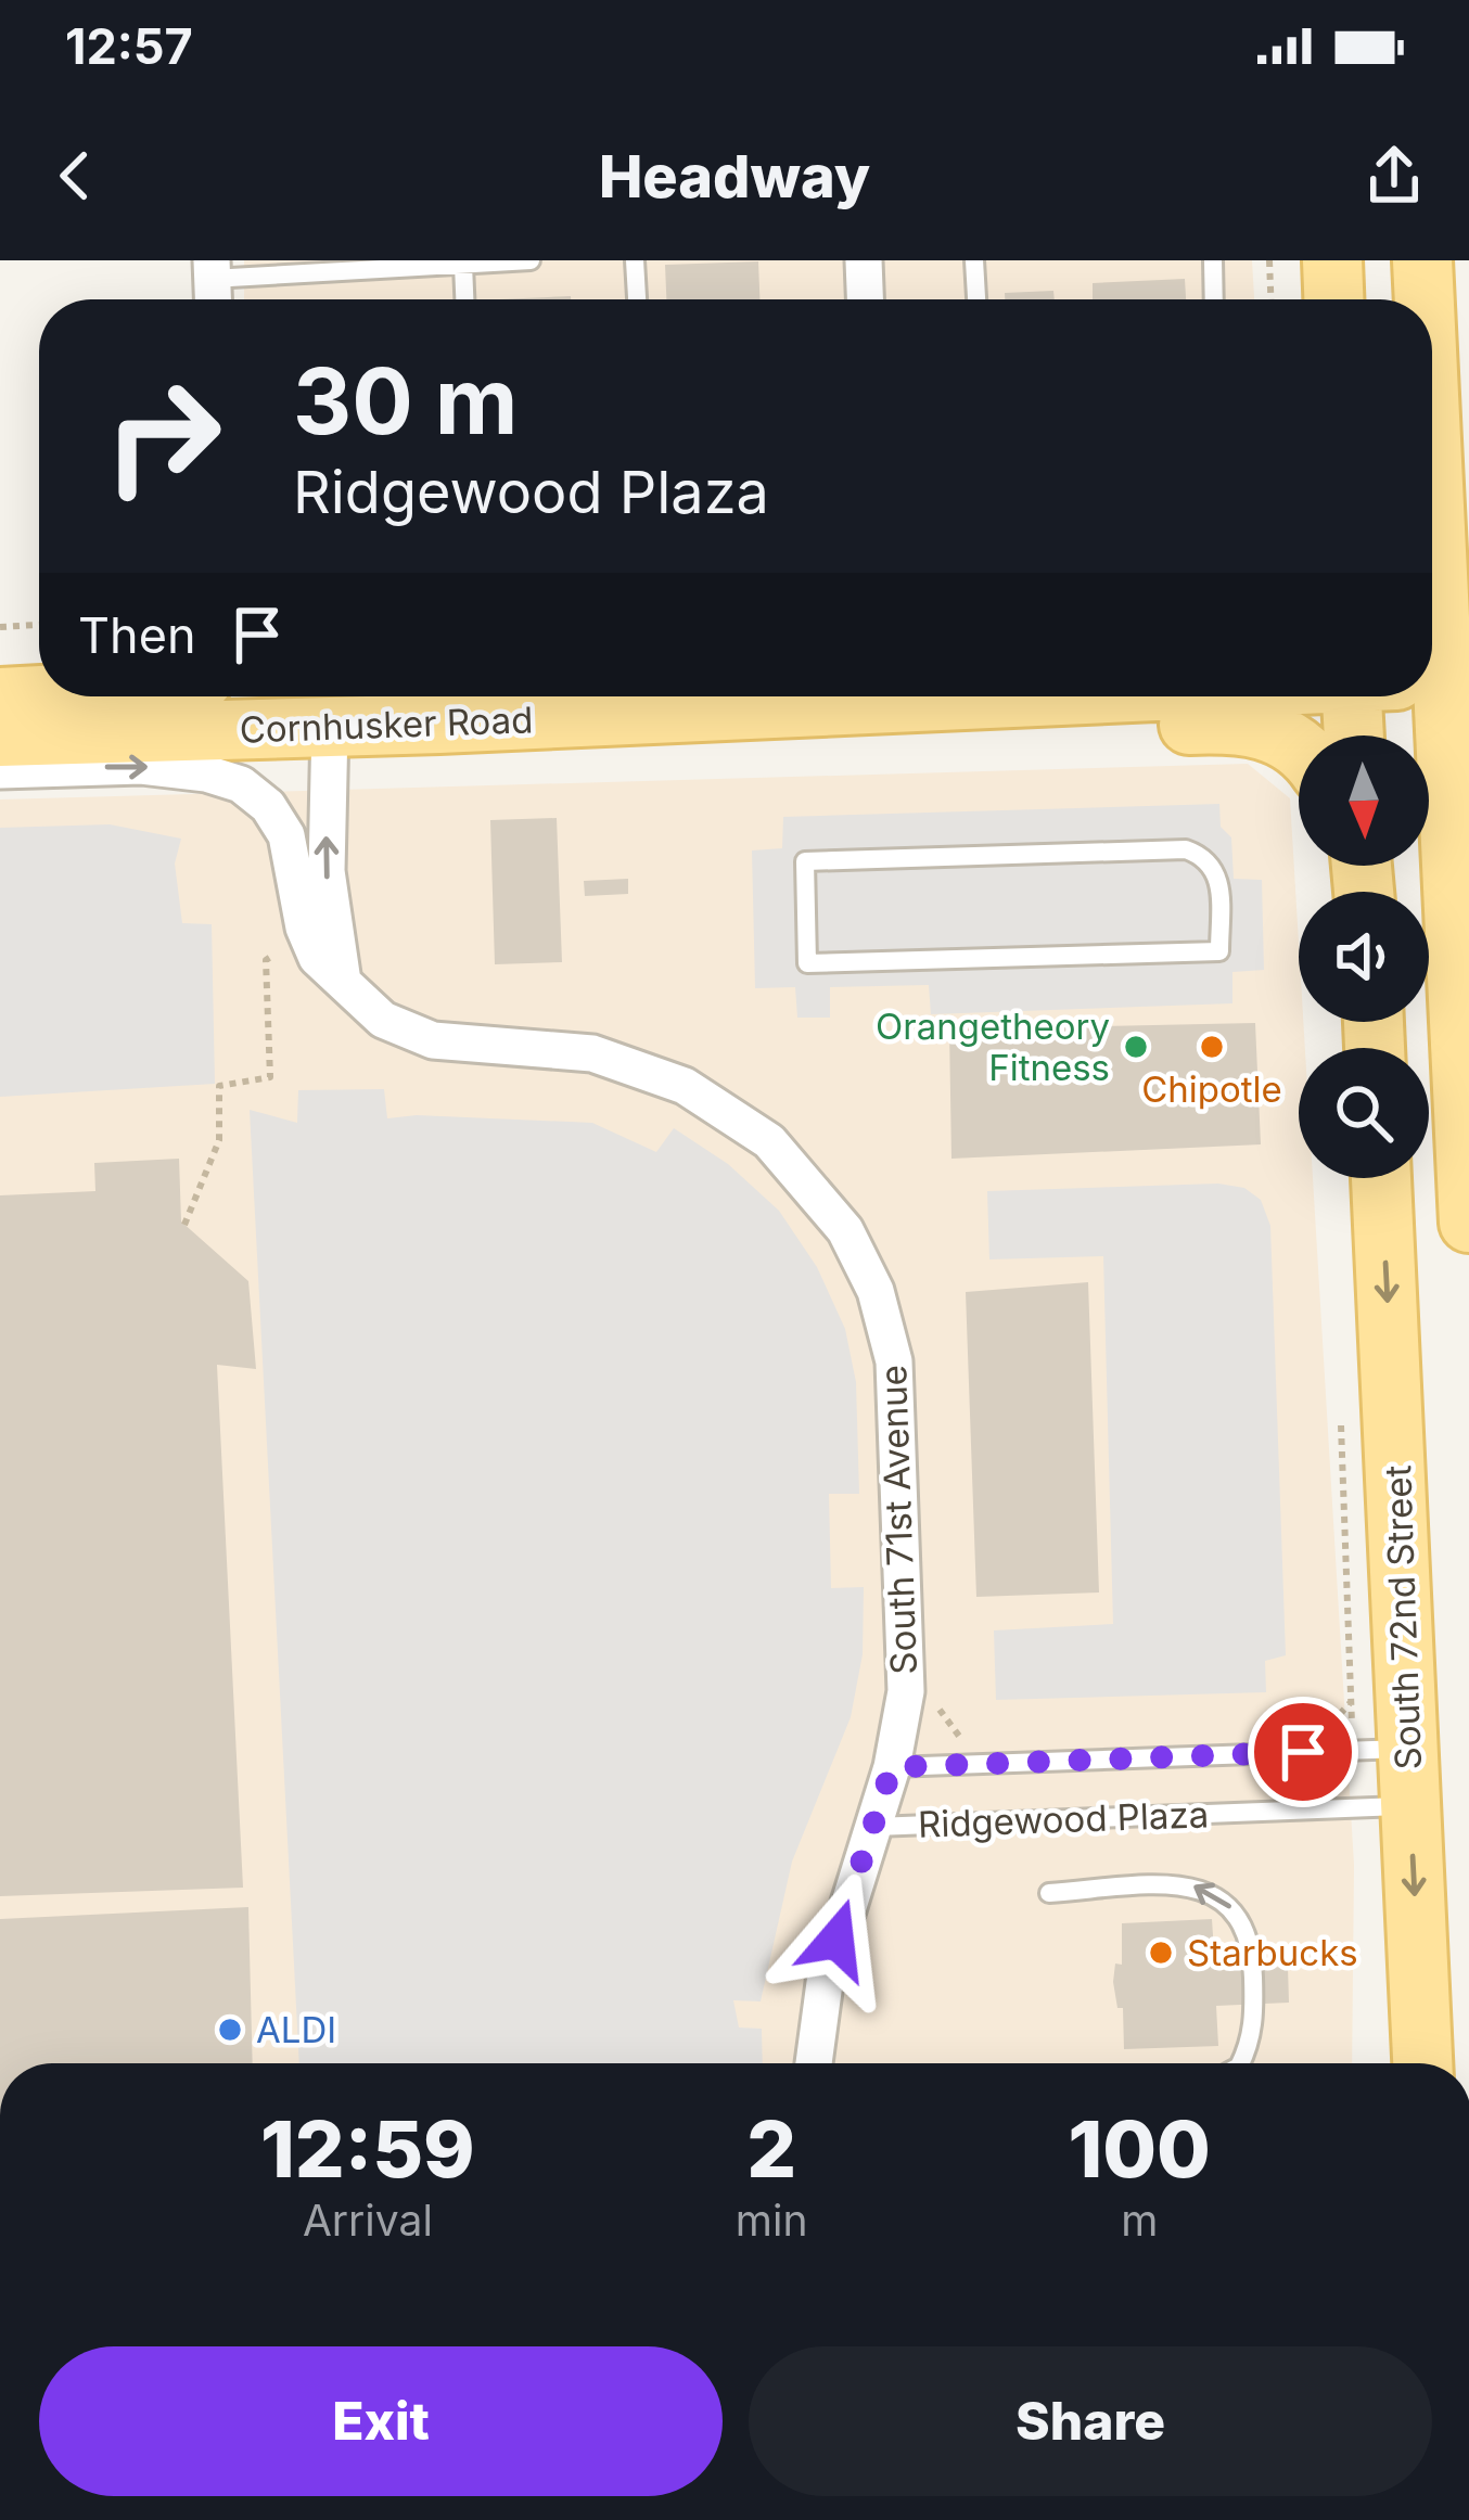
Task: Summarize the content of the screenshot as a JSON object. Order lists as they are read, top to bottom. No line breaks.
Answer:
{"streets":{"main road":["Cornhusker Road","South 72nd Street"],"street":["South 71st Avenue"],"lane":["Ridgewood Plaza"]},"crossings":[["South 71st Avenue","Ridgewood Plaza"],["South 72nd Street","Ridgewood Plaza"]],"one_way":["South 72nd Street"],"places":["Orangetheory Fitness","Chipotle","Starbucks","ALDI"],"north":"bottom","page":{"status":"12:57","header":"Headway","turn":["30 m","Ridgewood Plaza"],"then":"Then","eta":["12:59","Arrival","2","min","100","m"],"buttons":["Exit","Share"]}}
